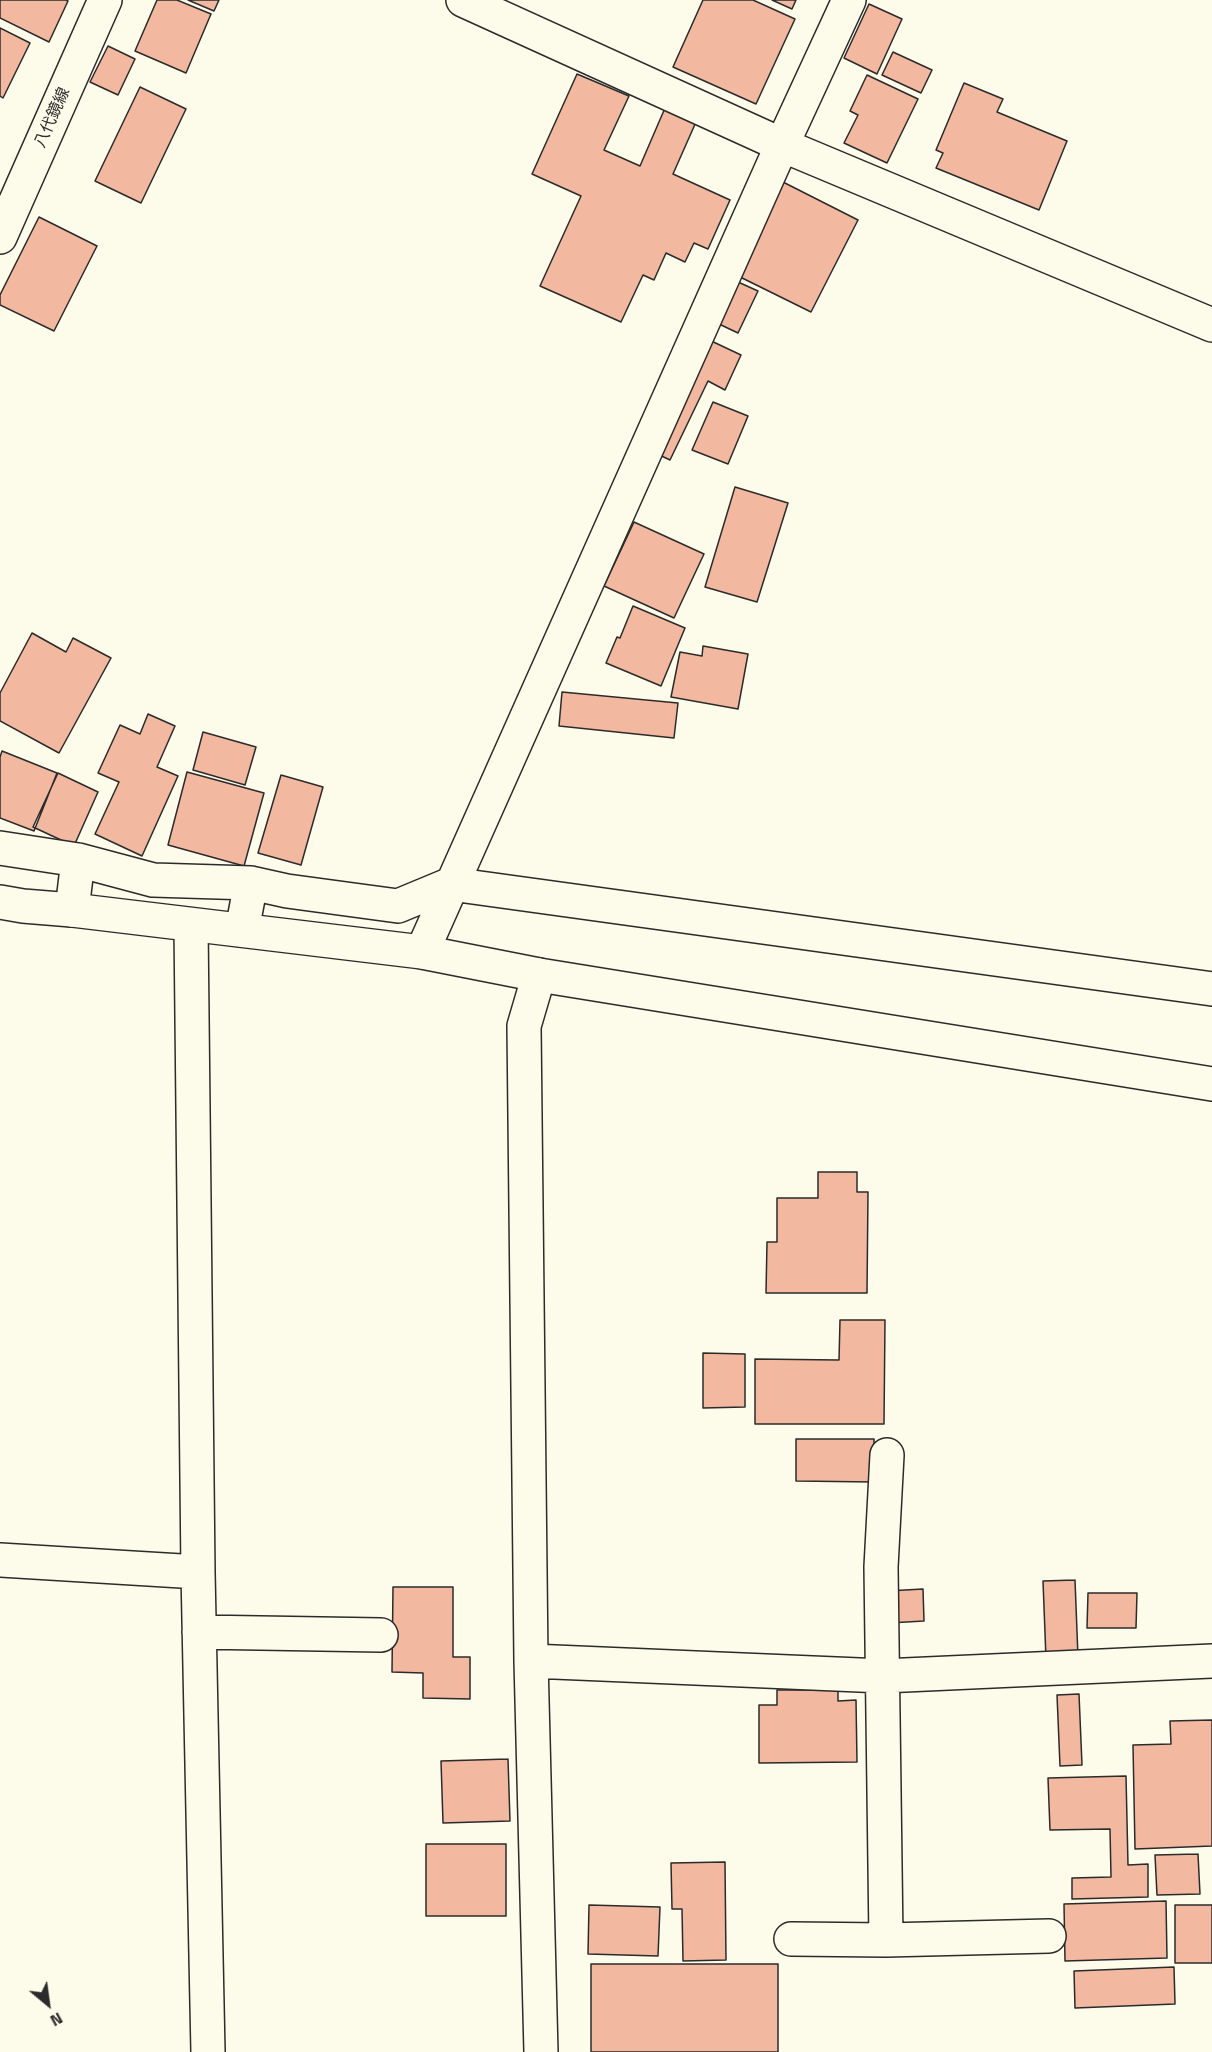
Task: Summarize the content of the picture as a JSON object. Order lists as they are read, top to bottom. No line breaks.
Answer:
{"streets":{"street":["八代鏡線"]},"north":"bottom right"}
